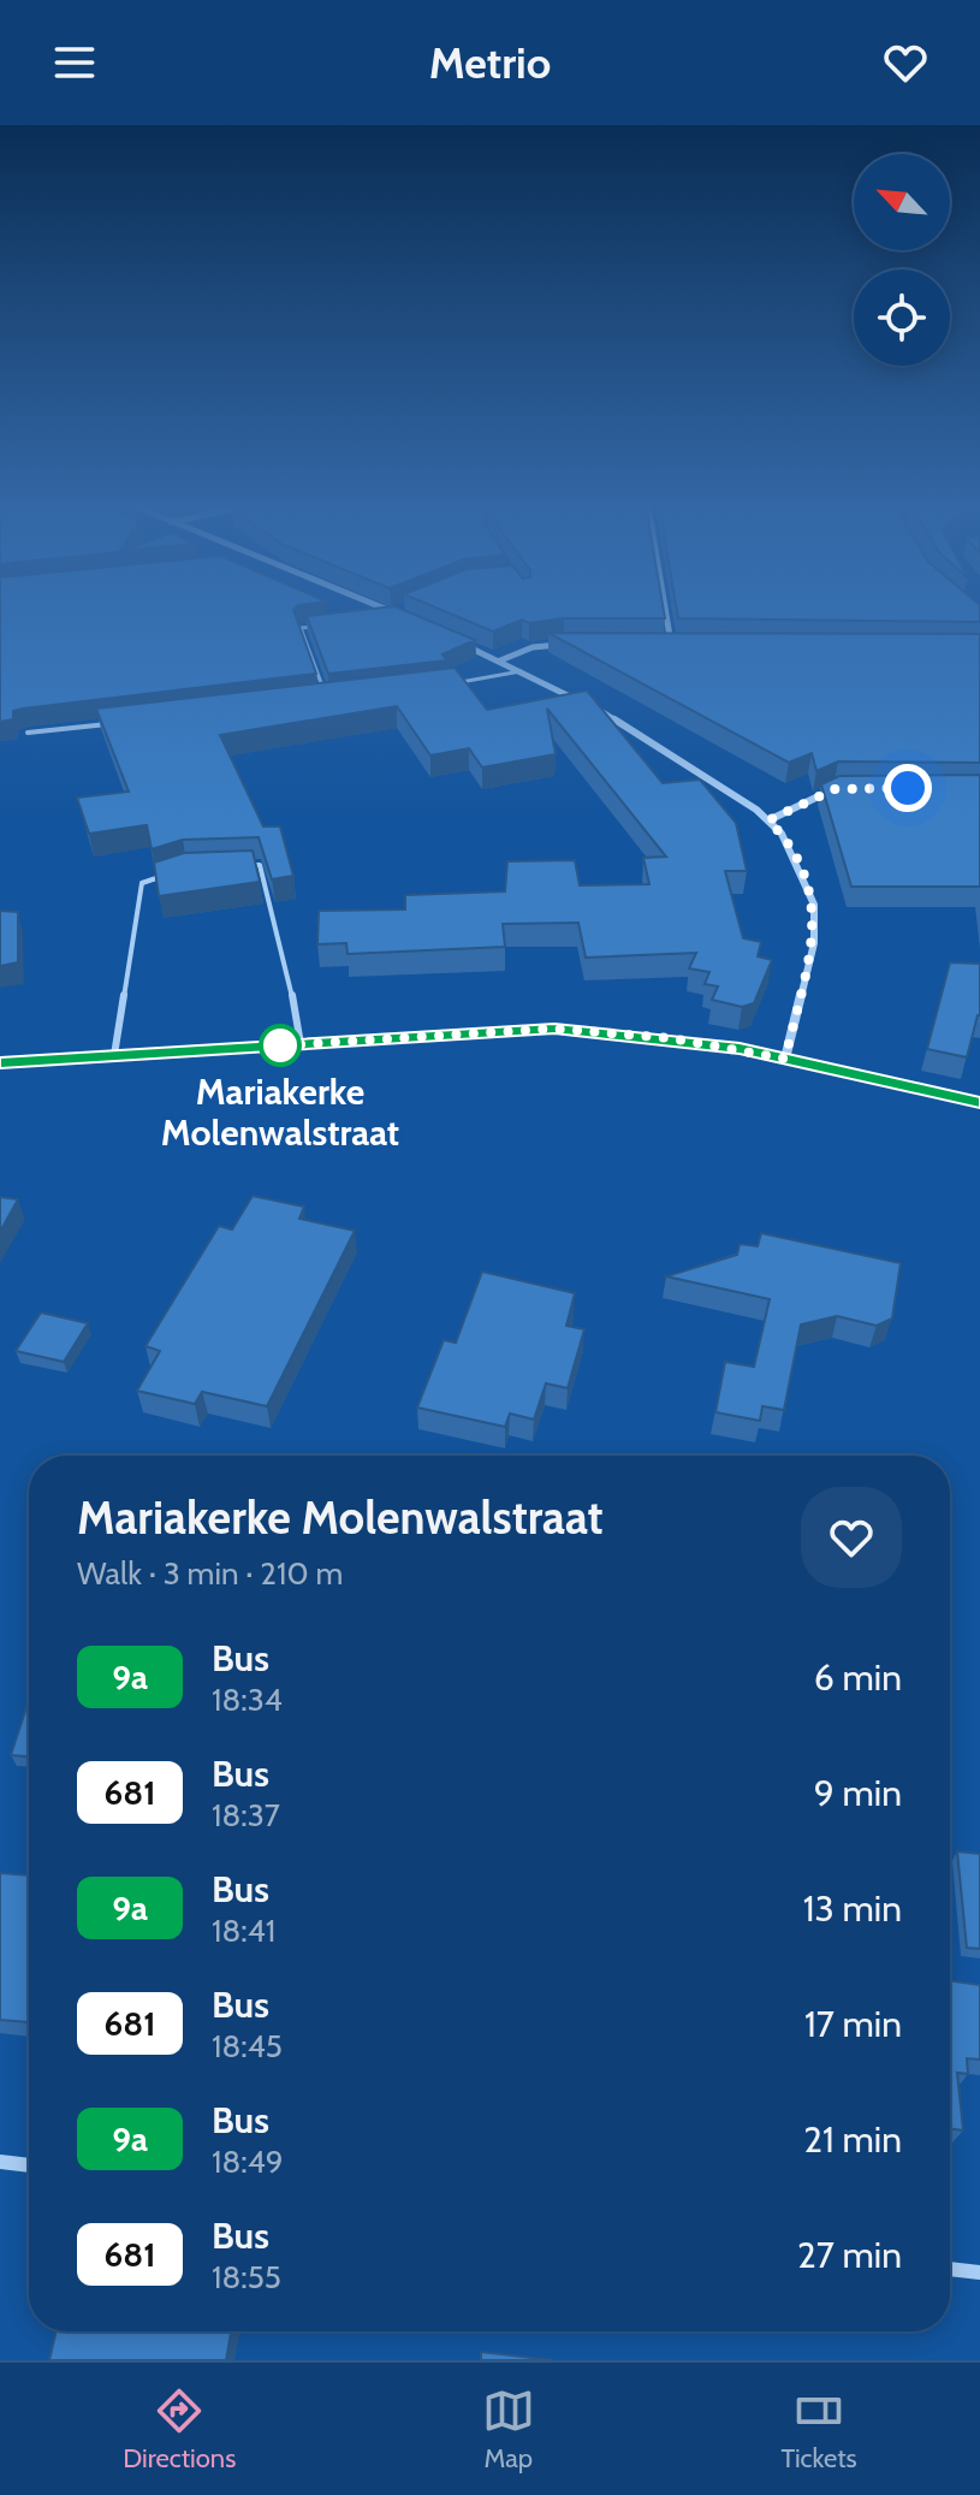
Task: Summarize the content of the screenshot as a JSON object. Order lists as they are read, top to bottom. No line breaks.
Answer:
{"places":["Mariakerke Molenwalstraat"],"lines":["bus line 9a"],"north":"top left","page":{"header":"Metrio","heading":["Mariakerke Molenwalstraat","Walk · 3 min · 210 m"],"list":[{"mark":"9a","name":"Bus","note":"18:34","value":"6 min"},{"mark":"681","name":"Bus","note":"18:37","value":"9 min"},{"mark":"9a","name":"Bus","note":"18:41","value":"13 min"},{"mark":"681","name":"Bus","note":"18:45","value":"17 min"},{"mark":"9a","name":"Bus","note":"18:49","value":"21 min"},{"mark":"681","name":"Bus","note":"18:55","value":"27 min"}],"tabs":["Directions","Map","Tickets"]}}
